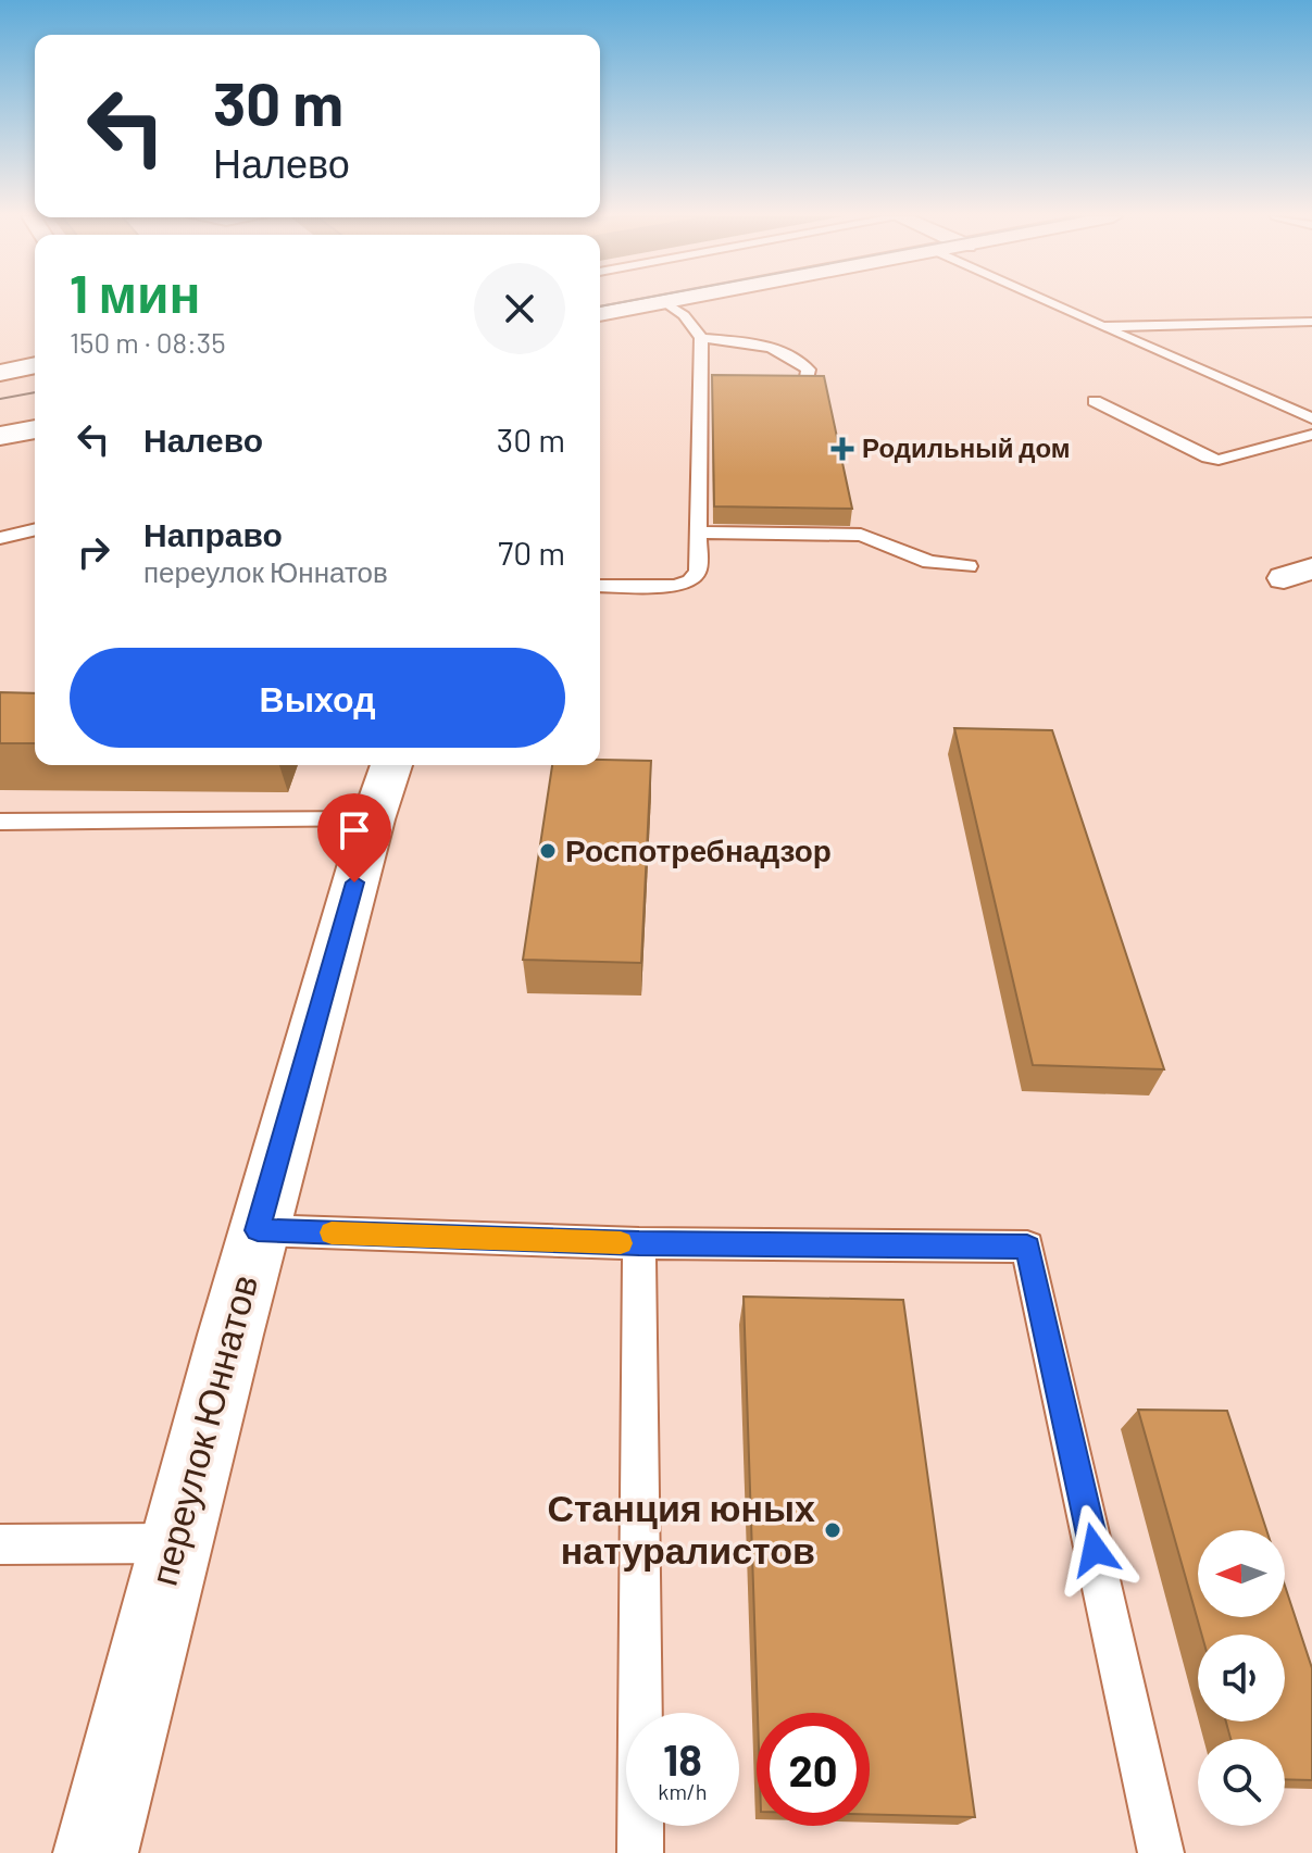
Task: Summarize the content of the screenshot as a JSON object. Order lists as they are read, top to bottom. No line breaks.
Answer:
{"streets":{"street":["переулок Юннатов"]},"places":{"health":["Родильный дом"],"other":["Роспотребнадзор","Станция юных натуралистов"]},"north":"left","page":{"turn":["30 m","Налево"],"heading":["1 мин","150 m · 08:35"],"list":[{"name":"Налево","value":"30 m"},{"name":"Направо","note":"переулок Юннатов","value":"70 m"}],"buttons":"Выход","speed":"18 km/h","limit":"20"}}
